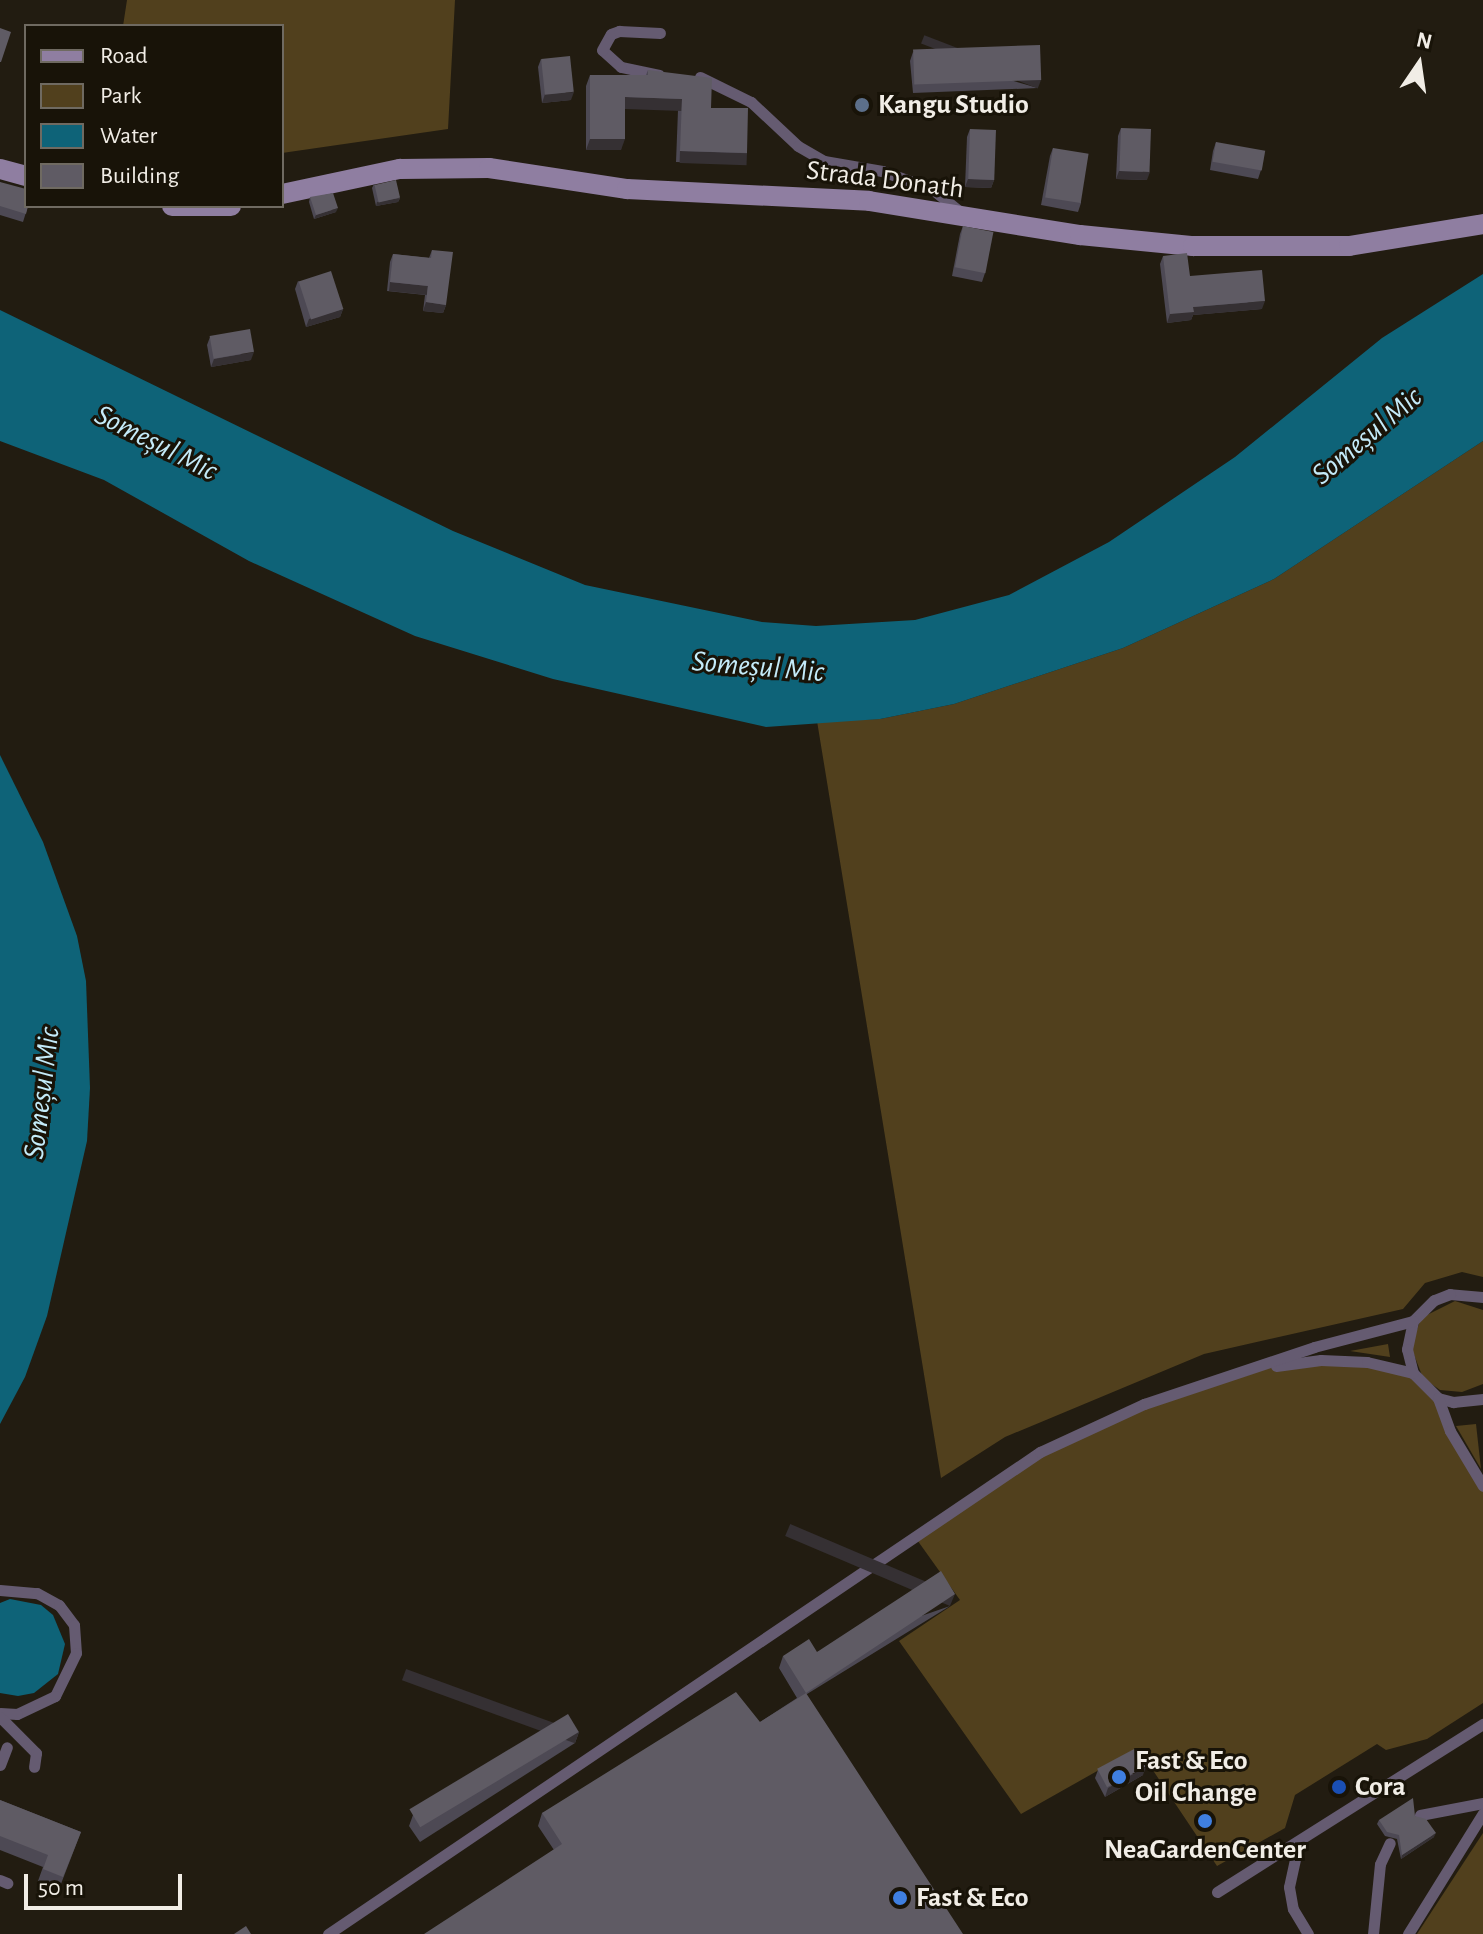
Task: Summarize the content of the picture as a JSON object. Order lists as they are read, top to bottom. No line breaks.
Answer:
{"streets":{"street":["Strada Donath"]},"water":["Someșul Mic"],"places":["Kangu Studio","Fast & Eco Oil Change","Cora","NeaGardenCenter","Fast & Eco"],"legend":["Road","Park","Water","Building"],"scale_bar":"50 m","north":"top"}
